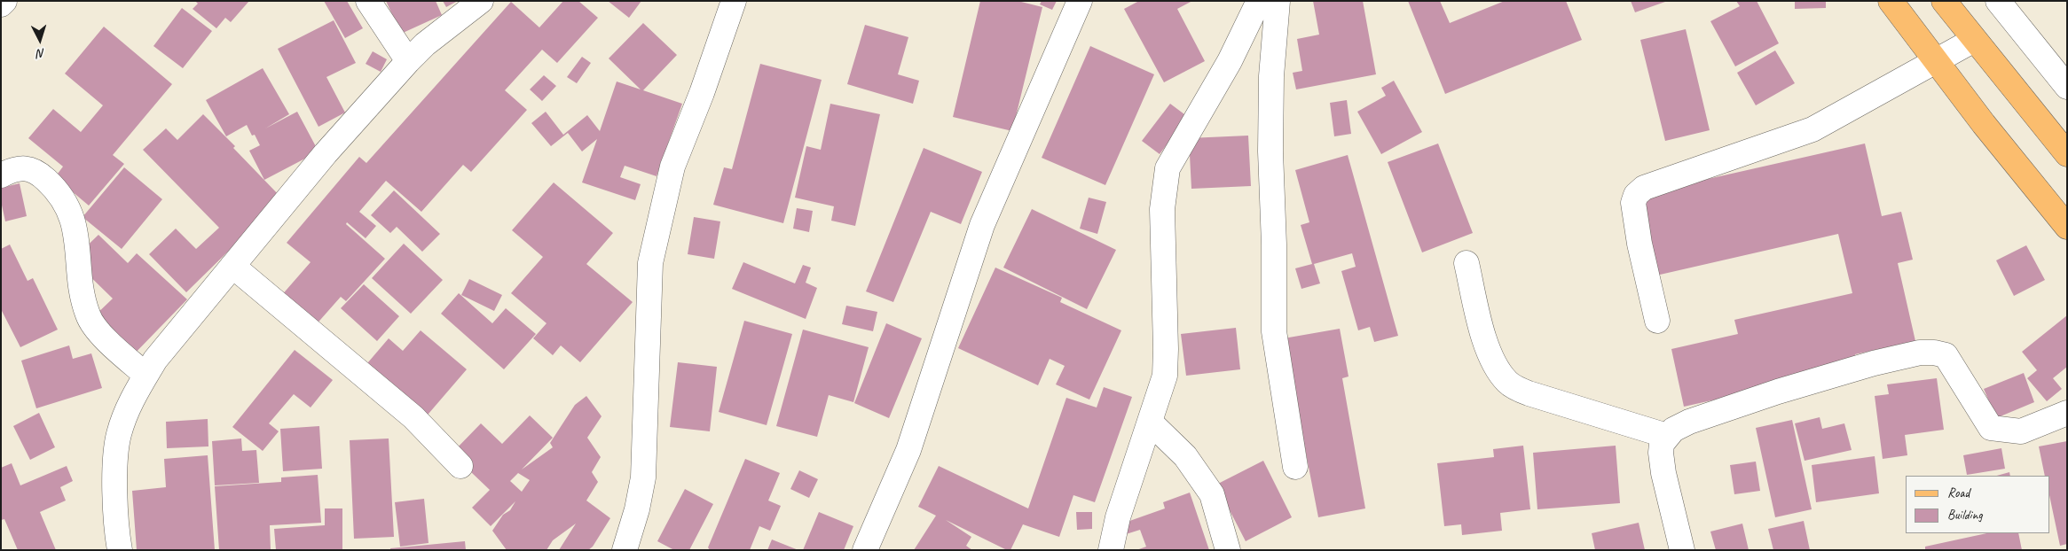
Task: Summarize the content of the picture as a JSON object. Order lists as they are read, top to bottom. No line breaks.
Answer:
{"legend":["Road","Building"],"north":"bottom"}
